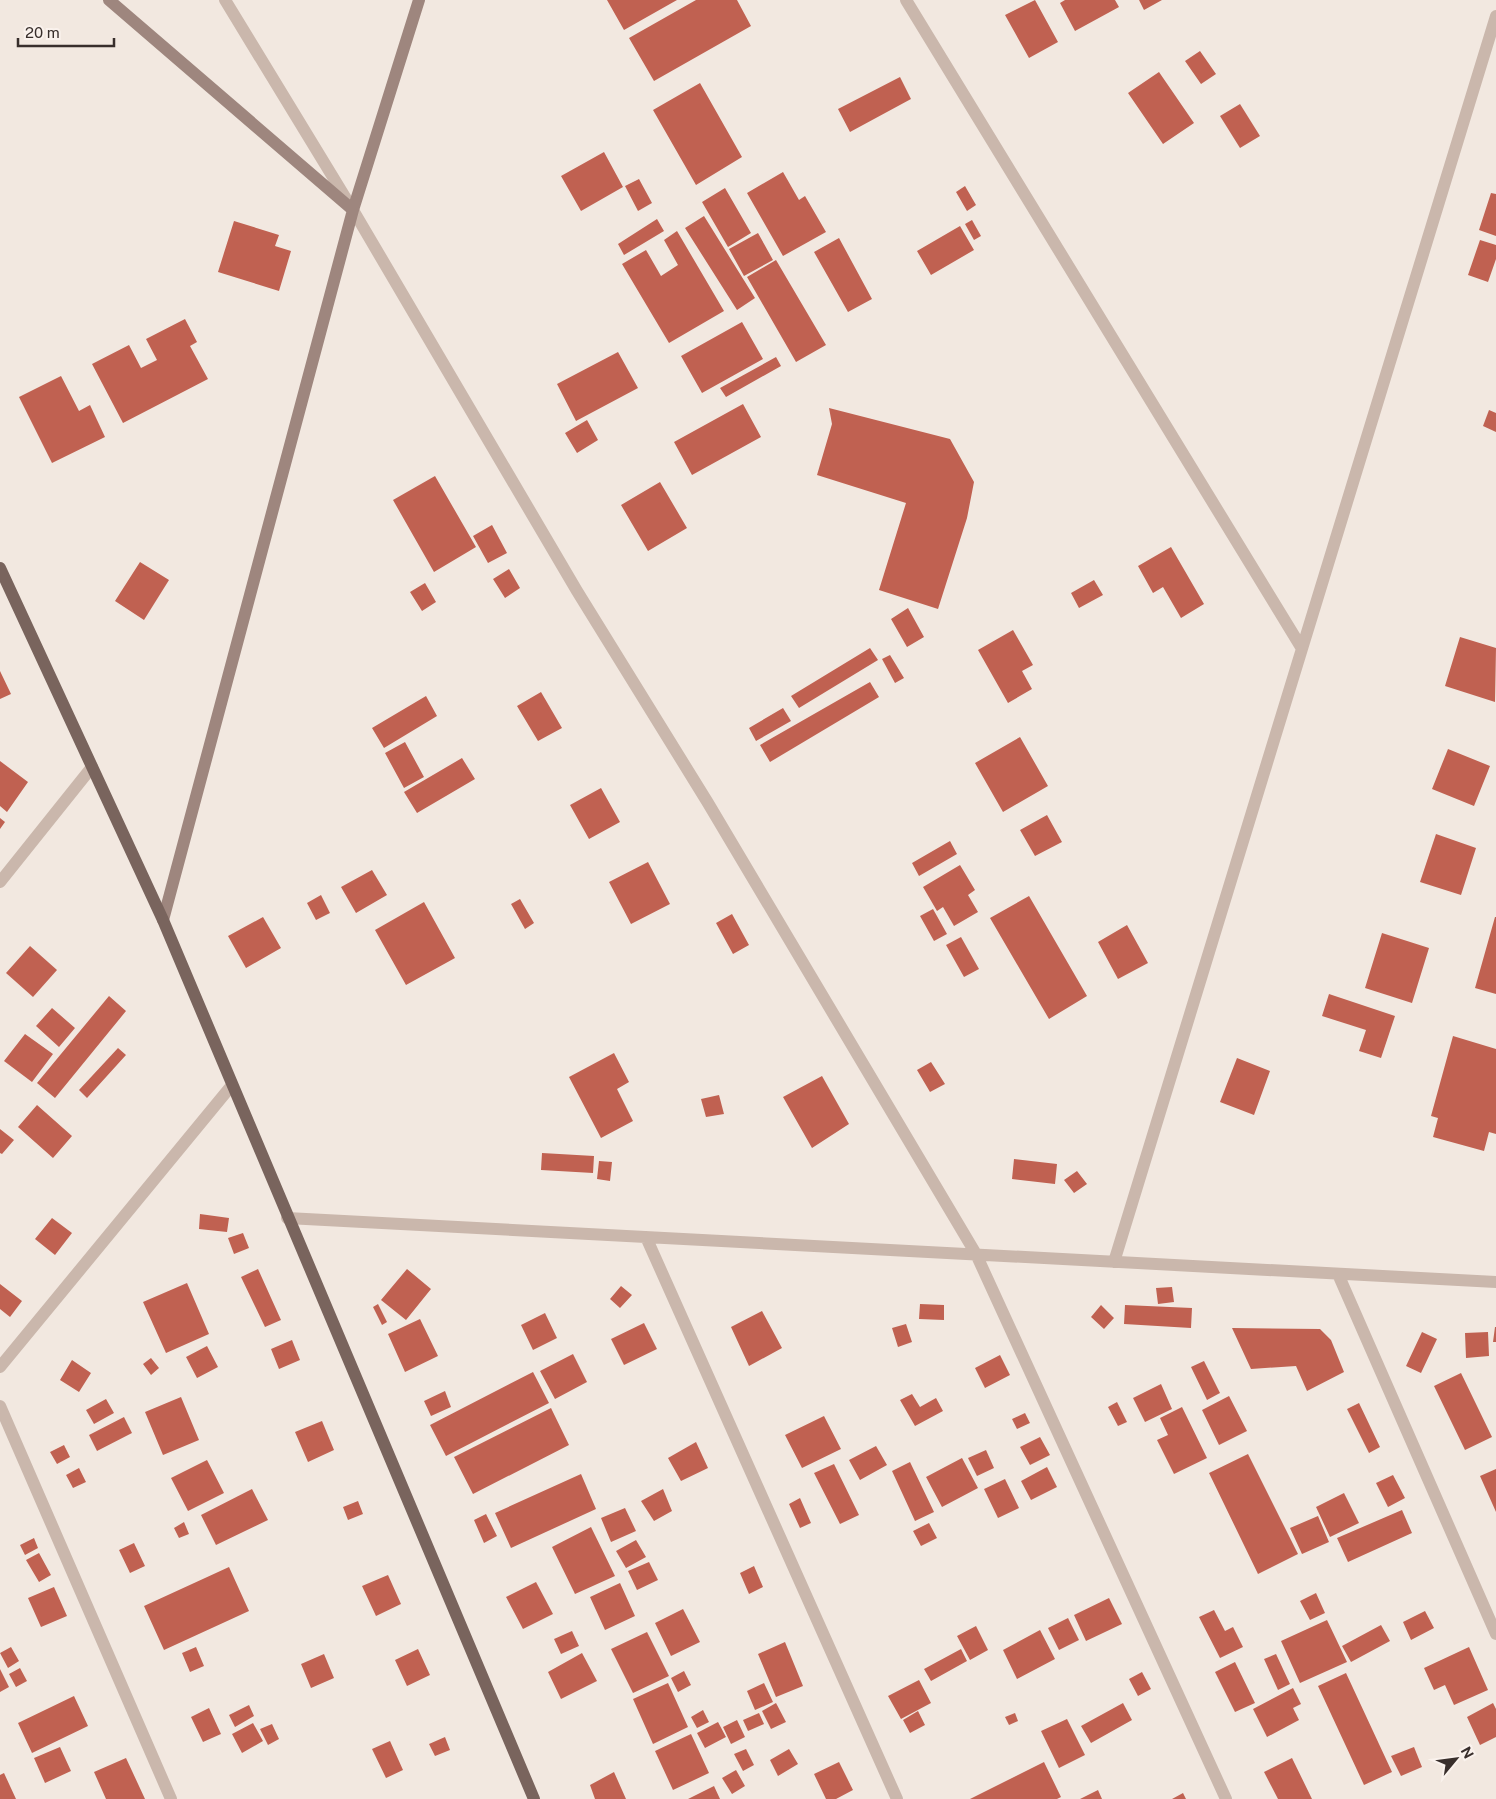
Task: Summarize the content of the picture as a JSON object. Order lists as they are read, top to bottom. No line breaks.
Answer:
{"scale_bar":"20 m","north":"top right"}
